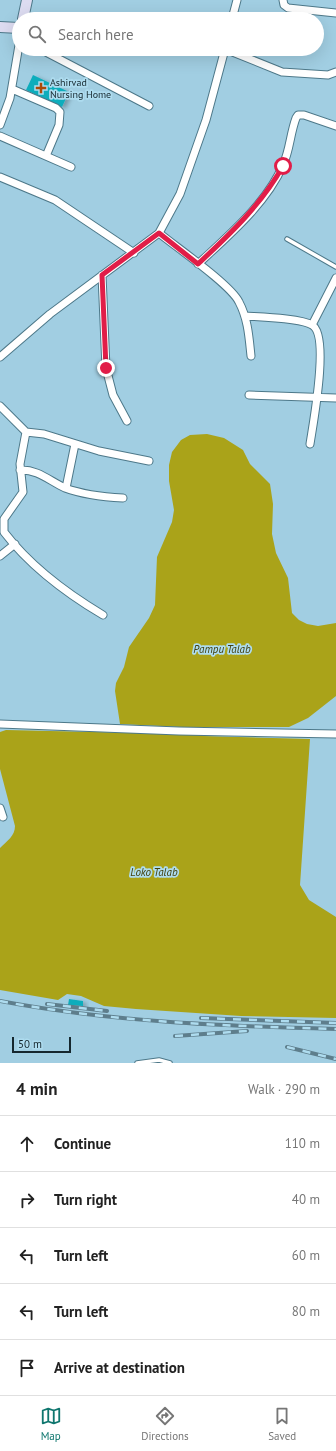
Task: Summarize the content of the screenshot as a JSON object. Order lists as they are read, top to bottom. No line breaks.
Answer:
{"water":["Pampu Talab","Loko Talab"],"places":{"health":["Ashirvad Nursing Home"]},"scale_bar":"50 m","page":{"search":"Search here","scale":"50 m","heading":["4 min","Walk · 290 m"],"list":[["Continue","110 m"],["Turn right","40 m"],["Turn left","60 m"],["Turn left","80 m"],"Arrive at destination"],"nav":["Map","Directions","Saved"]}}
